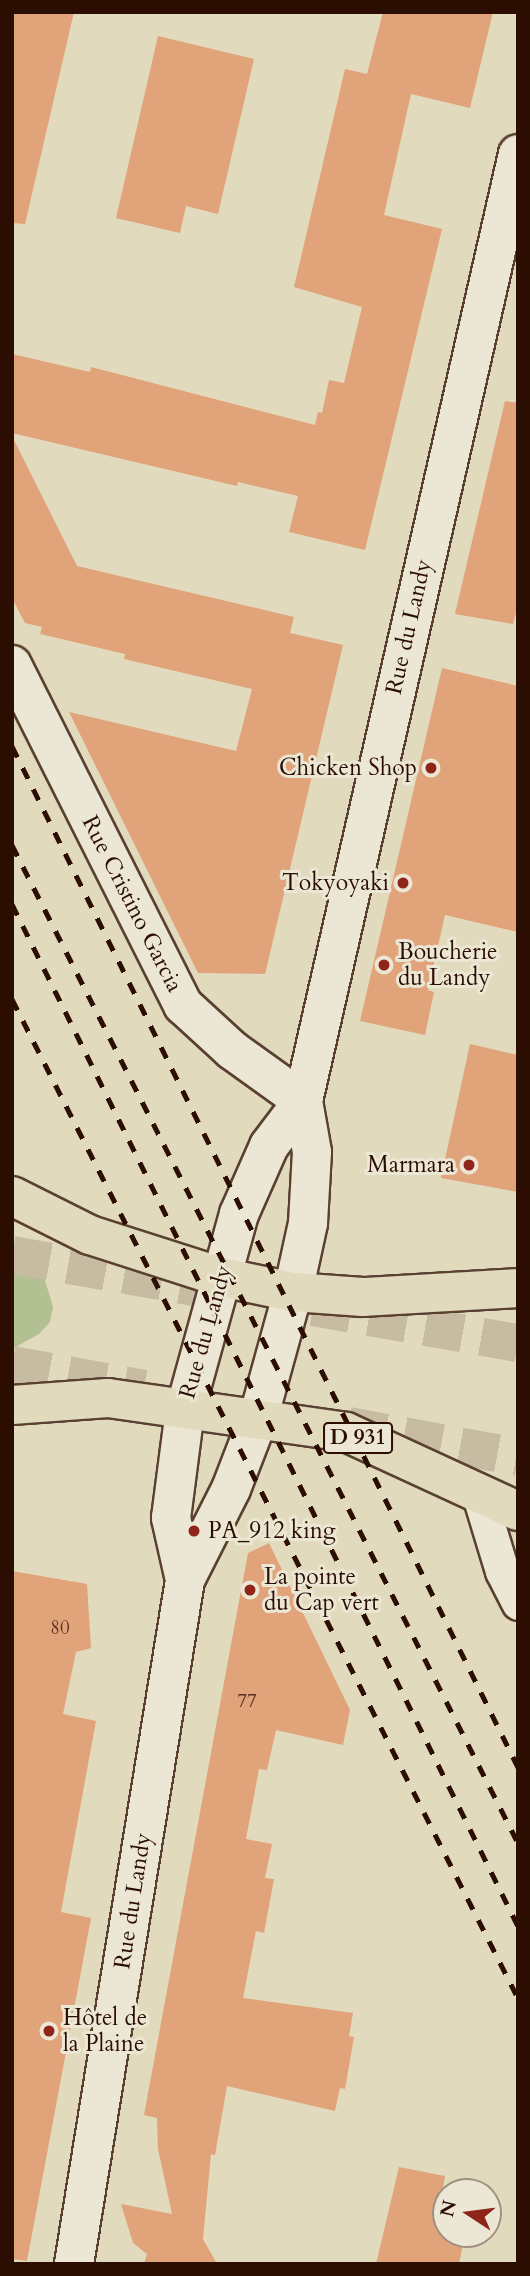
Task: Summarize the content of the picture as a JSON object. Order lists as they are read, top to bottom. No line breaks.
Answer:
{"streets":{"main road":["Rue du Landy","Rue Cristino Garcia","D 931"]},"crossings":[["Rue du Landy","Rue Cristino Garcia"],["Rue du Landy","D 931"]],"places":["Chicken Shop","Tokyoyaki","Boucherie du Landy","Marmara","PA_912 king","La pointe du Cap vert","Hôtel de la Plaine"],"house_numbers":["80","77"],"north":"left"}
